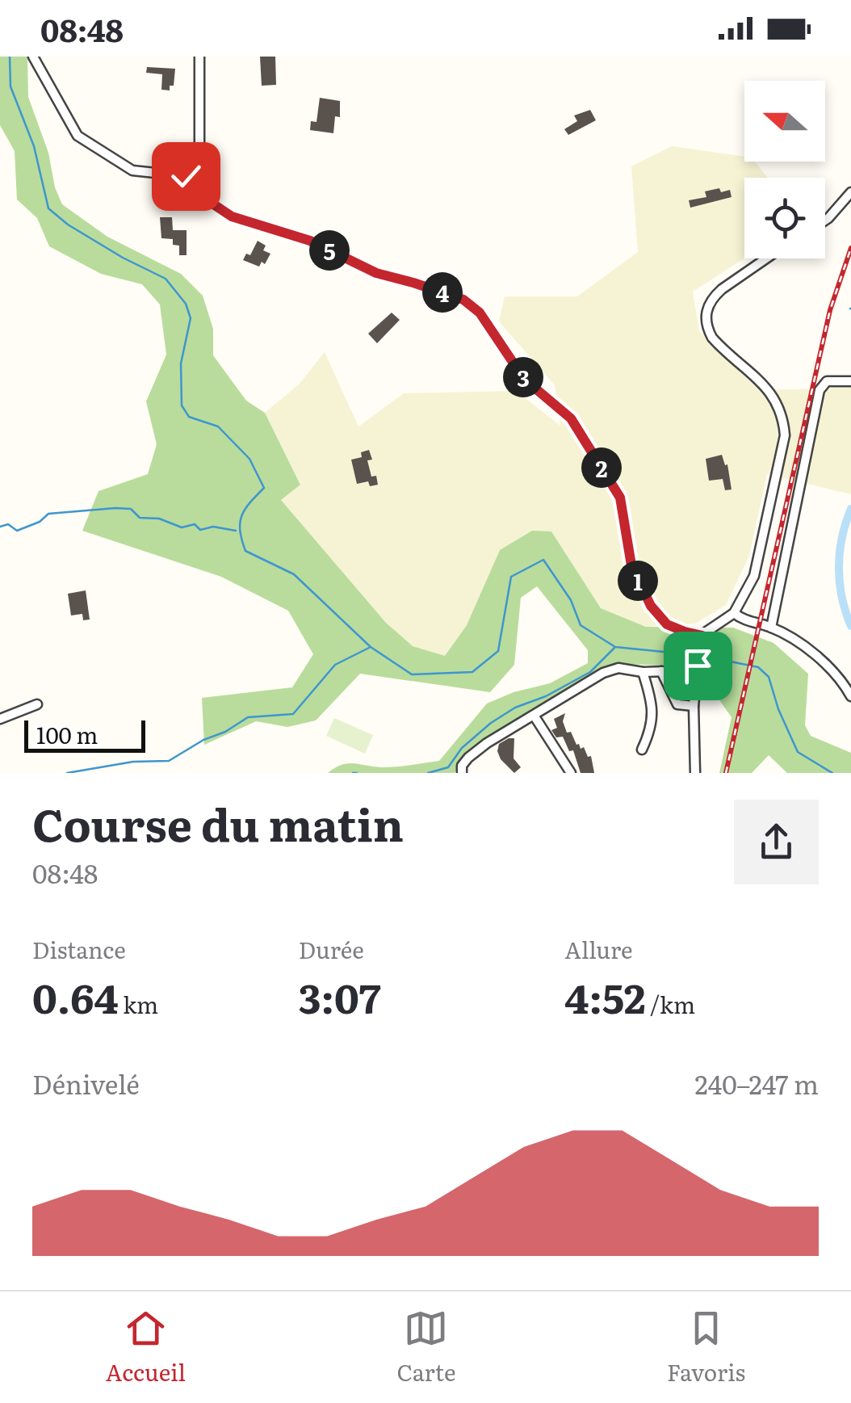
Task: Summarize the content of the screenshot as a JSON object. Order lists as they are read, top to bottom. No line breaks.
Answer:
{"scale_bar":"100 m","north":"left","page":{"status":"08:48","pins":["5","4","3","2","1"],"scale":"100 m","heading":["Course du matin","08:48"],"stats":[["Distance","0.64 km"],["Durée","3:07"],["Allure","4:52 /km"]],"chart":["Dénivelé","240–247 m"],"tabs":["Accueil","Carte","Favoris"]}}
